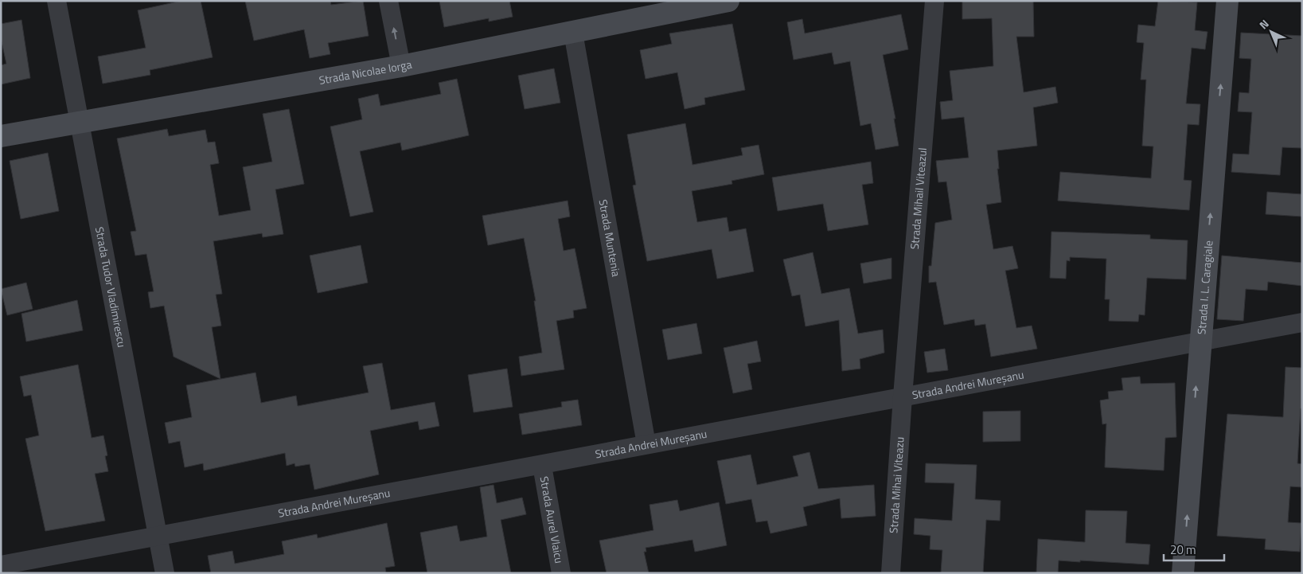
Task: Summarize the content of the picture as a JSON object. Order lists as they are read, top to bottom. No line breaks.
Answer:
{"streets":{"street":["Strada Nicolae Iorga","Strada Mihail Viteazul","Strada Muntenia","Strada Tudor Vladimirescu","Strada I. L. Caragiale","Strada Andrei Mureșanu","Strada Mihai Viteazu","Strada Aurel Vlaicu"]},"crossings":[["Strada Nicolae Iorga","Strada Muntenia"],["Strada Nicolae Iorga","Strada Tudor Vladimirescu"],["Strada Mihail Viteazul","Strada Andrei Mureșanu"],["Strada Mihail Viteazul","Strada Mihai Viteazu"],["Strada Muntenia","Strada Andrei Mureșanu"],["Strada Tudor Vladimirescu","Strada Andrei Mureșanu"],["Strada I. L. Caragiale","Strada Andrei Mureșanu"],["Strada Andrei Mureșanu","Strada Mihai Viteazu"],["Strada Andrei Mureșanu","Strada Aurel Vlaicu"]],"one_way":["Strada I. L. Caragiale"],"scale_bar":"20 m","north":"top left"}
